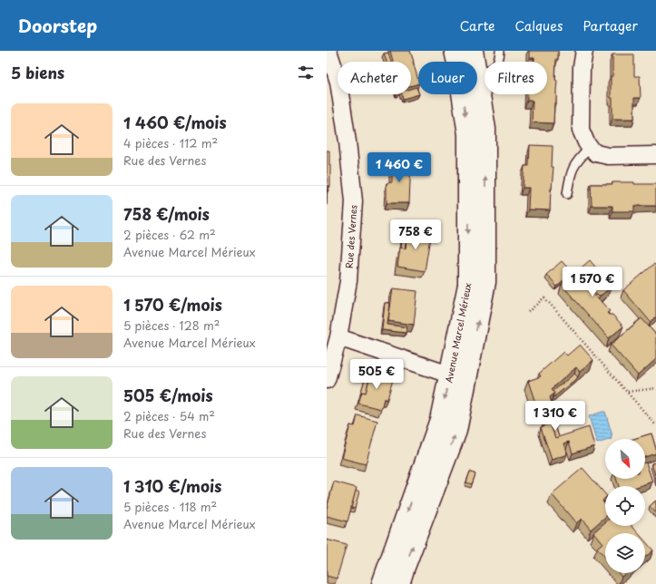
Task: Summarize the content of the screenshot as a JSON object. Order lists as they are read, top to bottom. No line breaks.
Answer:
{"streets":{"main road":["Avenue Marcel Mérieux"],"street":["Rue des Vernes"]},"north":"bottom right","page":{"header":"Doorstep","nav":["Carte","Calques","Partager"],"heading":"5 biens","chip":["Acheter","Louer","Filtres"],"list":[{"name":"1 460 €/mois","note":"4 pièces · 112 m² · Rue des Vernes"},{"name":"758 €/mois","note":"2 pièces · 62 m² · Avenue Marcel Mérieux"},{"name":"1 570 €/mois","note":"5 pièces · 128 m² · Avenue Marcel Mérieux"},{"name":"505 €/mois","note":"2 pièces · 54 m² · Rue des Vernes"},{"name":"1 310 €/mois","note":"5 pièces · 118 m² · Avenue Marcel Mérieux"}],"price":["1 460 €","758 €","1 570 €","505 €","1 310 €"]}}
